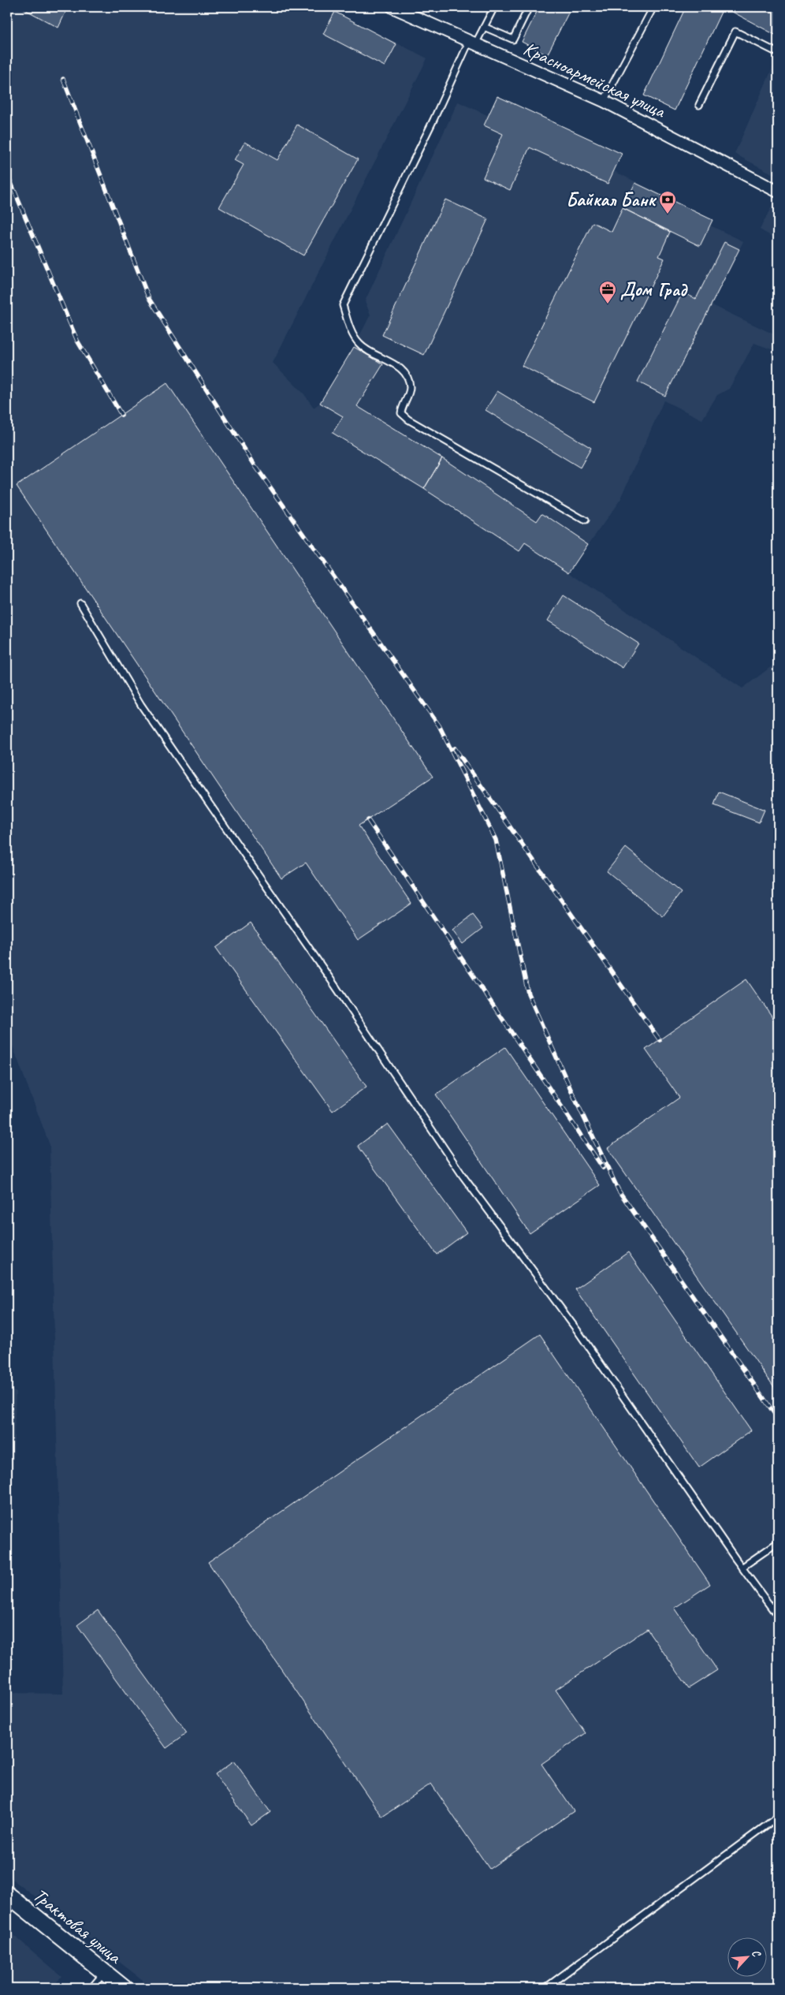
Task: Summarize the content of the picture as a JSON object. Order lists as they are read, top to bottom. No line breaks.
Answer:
{"streets":{"main road":["Трактовая улица"],"street":["Красноармейская улица"]},"places":{"bank":["Байкал Банк"],"office":["Дом Град"]},"north":"top right"}
